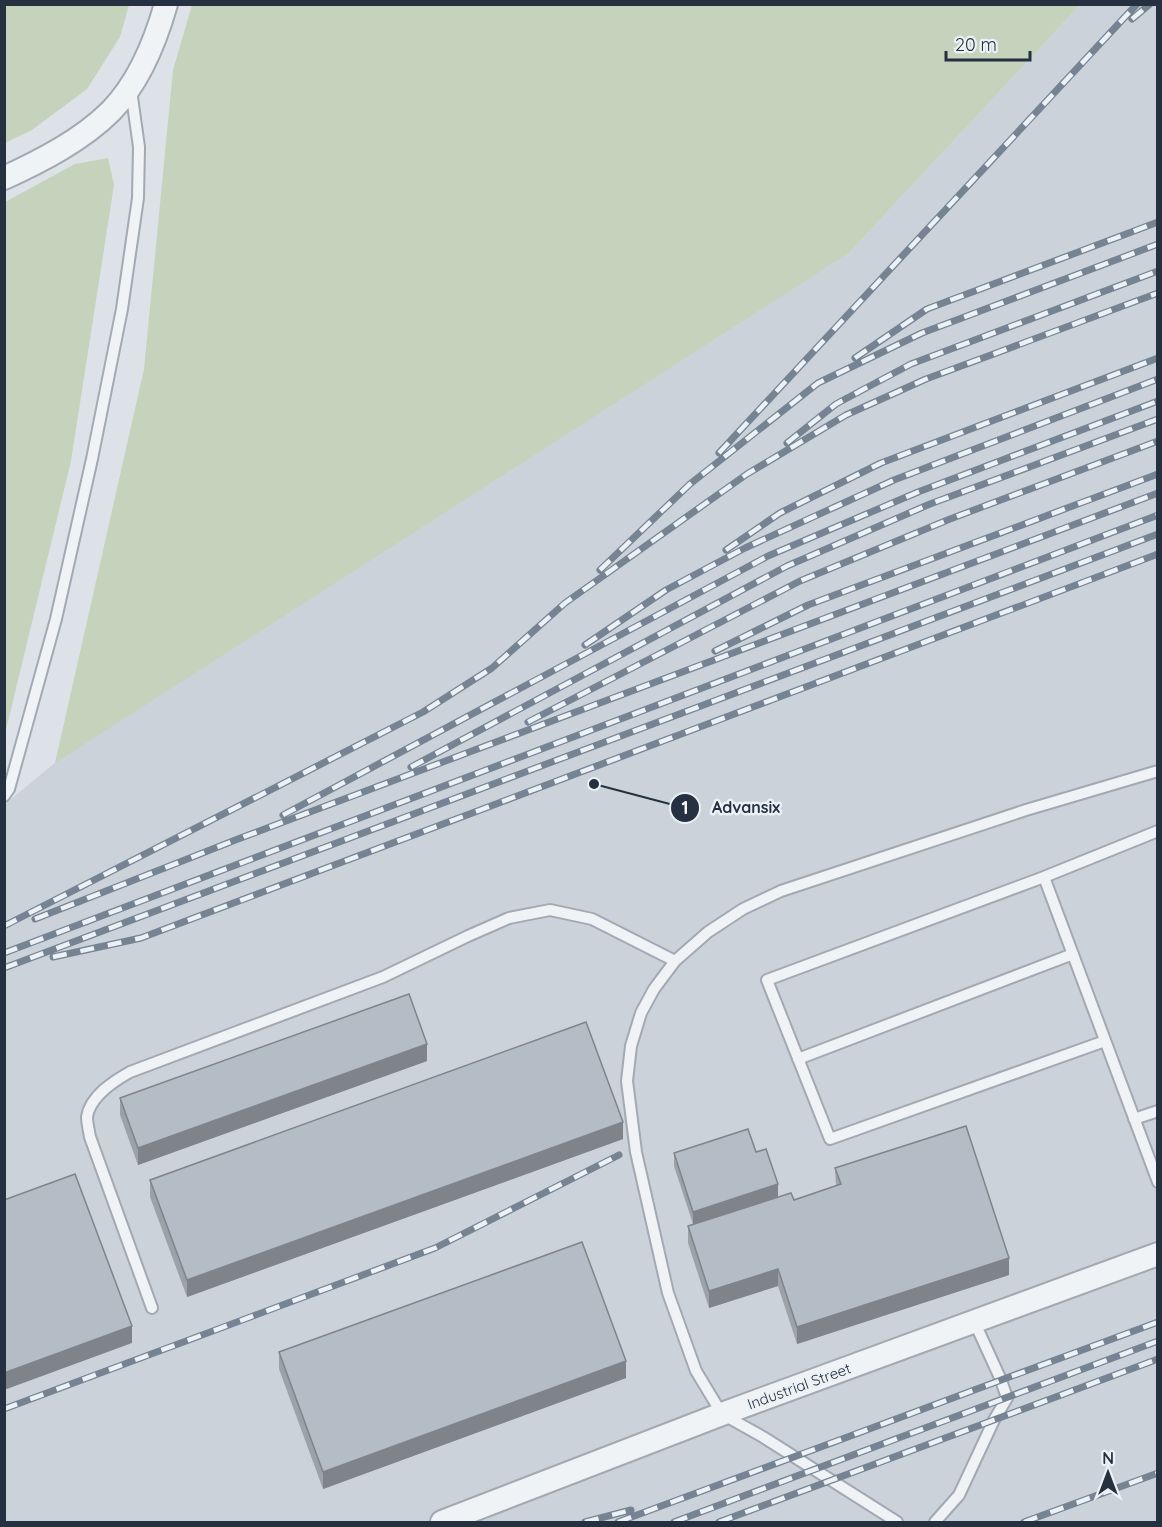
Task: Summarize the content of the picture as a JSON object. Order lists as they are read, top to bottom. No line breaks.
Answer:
{"streets":{"street":["Industrial Street"]},"places":["Advansix"],"scale_bar":"20 m","north":"top"}
